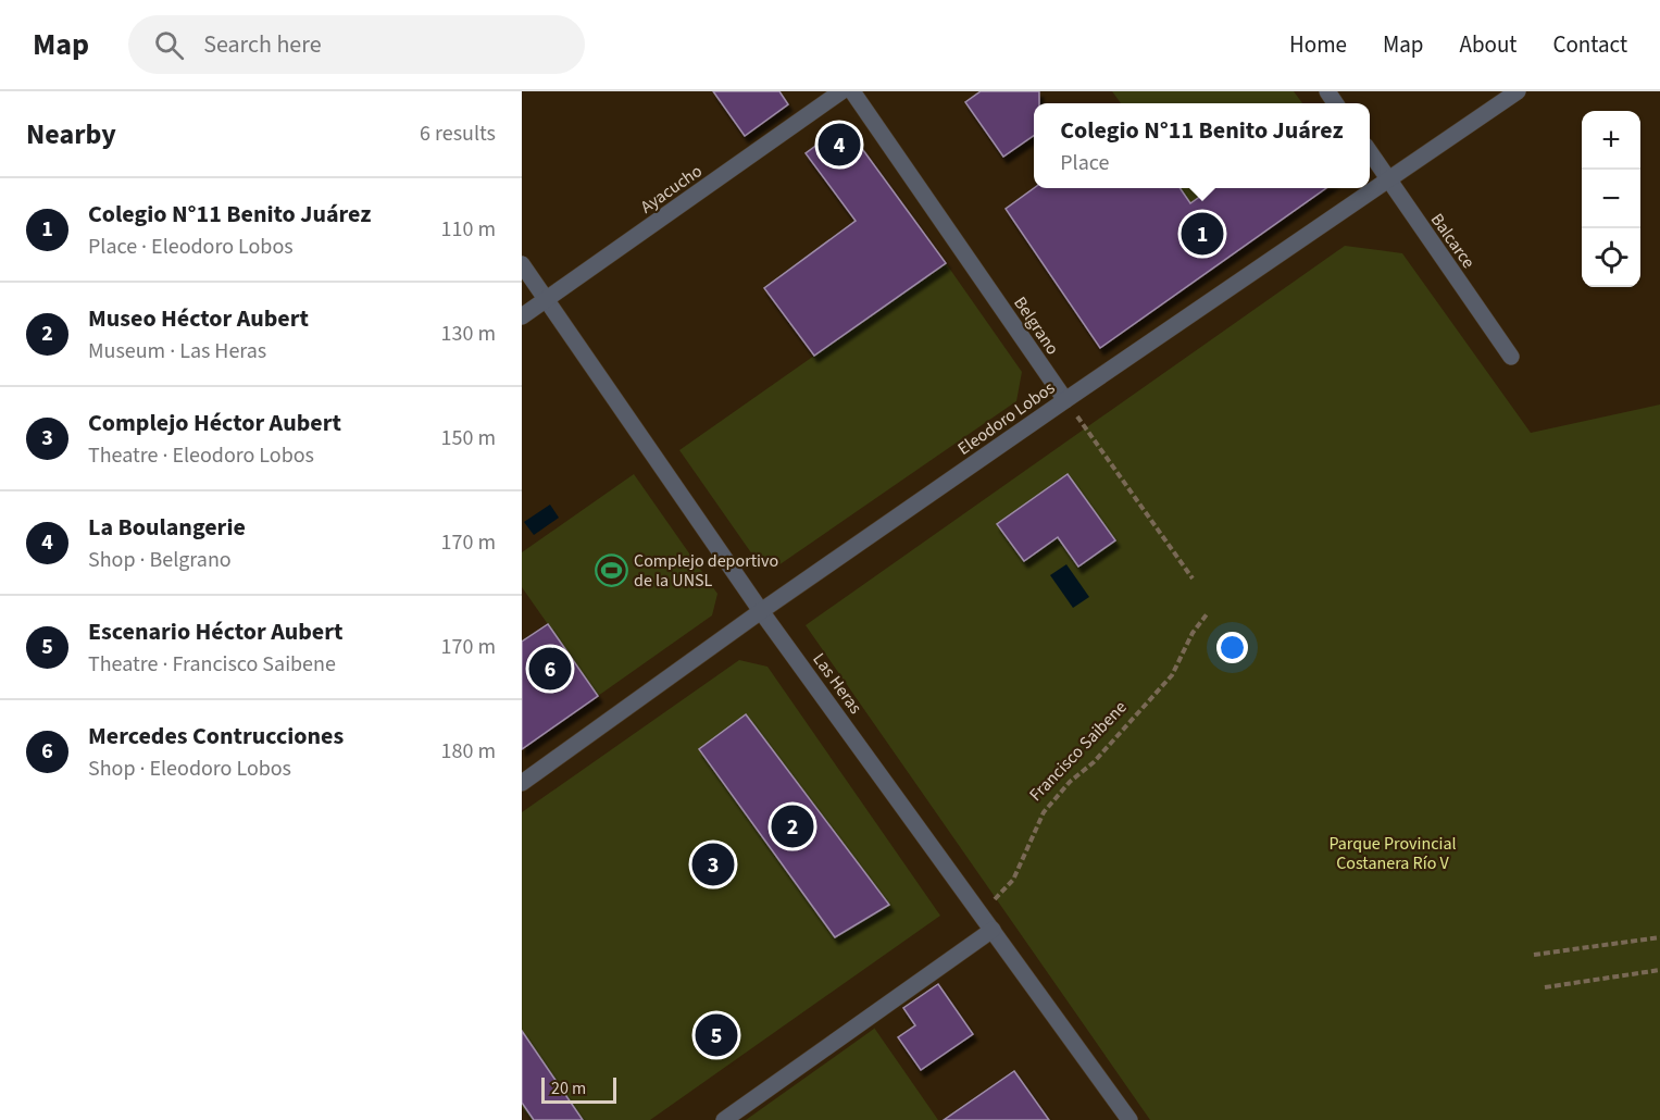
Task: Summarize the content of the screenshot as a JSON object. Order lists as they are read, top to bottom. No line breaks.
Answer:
{"streets":{"street":["Ayacucho","Balcarce","Belgrano","Eleodoro Lobos","Las Heras"],"path":["Francisco Saibene"]},"crossings":[["Ayacucho","Las Heras"],["Balcarce","Eleodoro Lobos"],["Belgrano","Eleodoro Lobos"],["Eleodoro Lobos","Las Heras"],["Las Heras","Francisco Saibene"]],"parks":["Parque Provincial Costanera Río V"],"places":{"sports":["Complejo deportivo de la UNSL"]},"scale_bar":"20 m","page":{"header":"Map","search":"Search here","nav":["Home","Map","About","Contact"],"heading":["Nearby","6 results"],"popup":["Colegio N°11 Benito Juárez","Place"],"map_buttons":["+","−"],"pins":["4","1","6","2","3","5"],"list":[{"mark":"1","name":"Colegio N°11 Benito Juárez","note":"Place · Eleodoro Lobos","value":"110 m"},{"mark":"2","name":"Museo Héctor Aubert","note":"Museum · Las Heras","value":"130 m"},{"mark":"3","name":"Complejo Héctor Aubert","note":"Theatre · Eleodoro Lobos","value":"150 m"},{"mark":"4","name":"La Boulangerie","note":"Shop · Belgrano","value":"170 m"},{"mark":"5","name":"Escenario Héctor Aubert","note":"Theatre · Francisco Saibene","value":"170 m"},{"mark":"6","name":"Mercedes Contrucciones","note":"Shop · Eleodoro Lobos","value":"180 m"}],"scale":"20 m"}}
